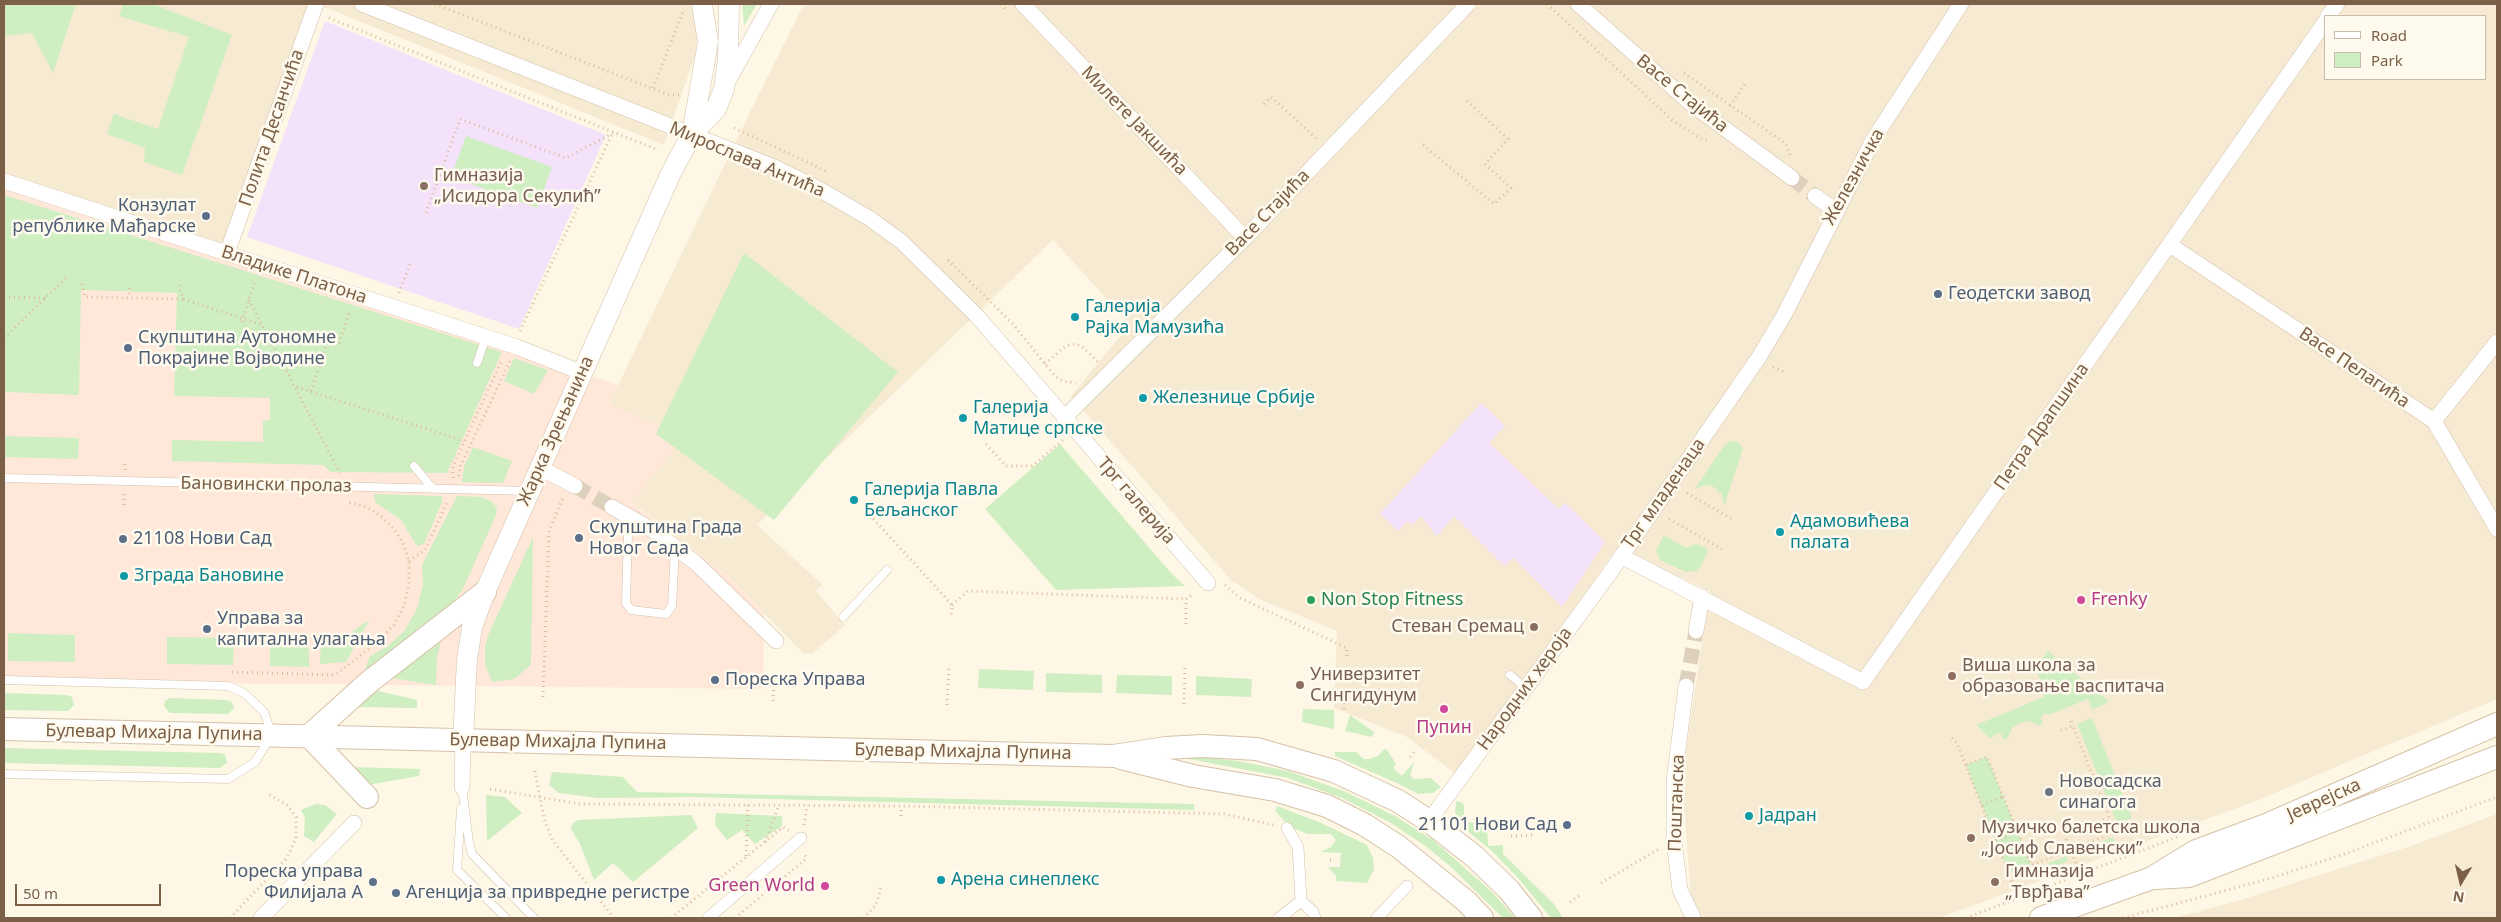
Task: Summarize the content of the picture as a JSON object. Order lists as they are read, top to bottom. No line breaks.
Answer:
{"streets":{"main road":["Булевар Михајла Пупина","Јеврејска"],"street":["Васе Стајића","Милете Јакшића","Полита Десанчића","Мирослава Антића","Железничка","Владике Платона","Васе Пелагића","Петра Драпшина","Жарка Зрењанина","Трг младенаца","Трг галерија","Народних хероја","Поштанска"],"lane":["Бановински пролаз"]},"crossings":[["Васе Стајића","Милете Јакшића"],["Васе Стајића","Мирослава Антића"],["Васе Стајића","Трг галерија"],["Полита Десанчића","Владике Платона"],["Мирослава Антића","Жарка Зрењанина"],["Мирослава Антића","Трг галерија"],["Железничка","Трг младенаца"],["Владике Платона","Жарка Зрењанина"],["Васе Пелагића","Петра Драпшина"],["Петра Драпшина","Трг младенаца"],["Жарка Зрењанина","Бановински пролаз"],["Жарка Зрењанина","Булевар Михајла Пупина"],["Трг младенаца","Народних хероја"],["Народних хероја","Булевар Михајла Пупина"]],"places":["Гимназија „Исидора Секулић”","Конзулат републике Мађарске","Геодетски завод","Галерија Рајка Мамузића","Скупштина Аутономне Покрајине Војводине","Железнице Србије","Галерија Матице српске","Галерија Павла Бељанског","Адамовићева палата","Скупштина Града Новог Сада","21108 Нови Сад","Зграда Бановине","Non Stop Fitness","Frenky","Стеван Сремац","Управа за капитална улагања","Виша школа за образовање васпитача","Пореска Управа","Универзитет Сингидунум","Пупин","Новосадска синагога","Јадран","21101 Нови Сад","Музичко балетска школа „Јосиф Славенски”","Арена синеплекс","Пореска управа Филијала А","Гимназија „Тврђава”","Green World","Агенција за привредне регистре"],"legend":["Road","Park"],"scale_bar":"50 m","north":"bottom"}
